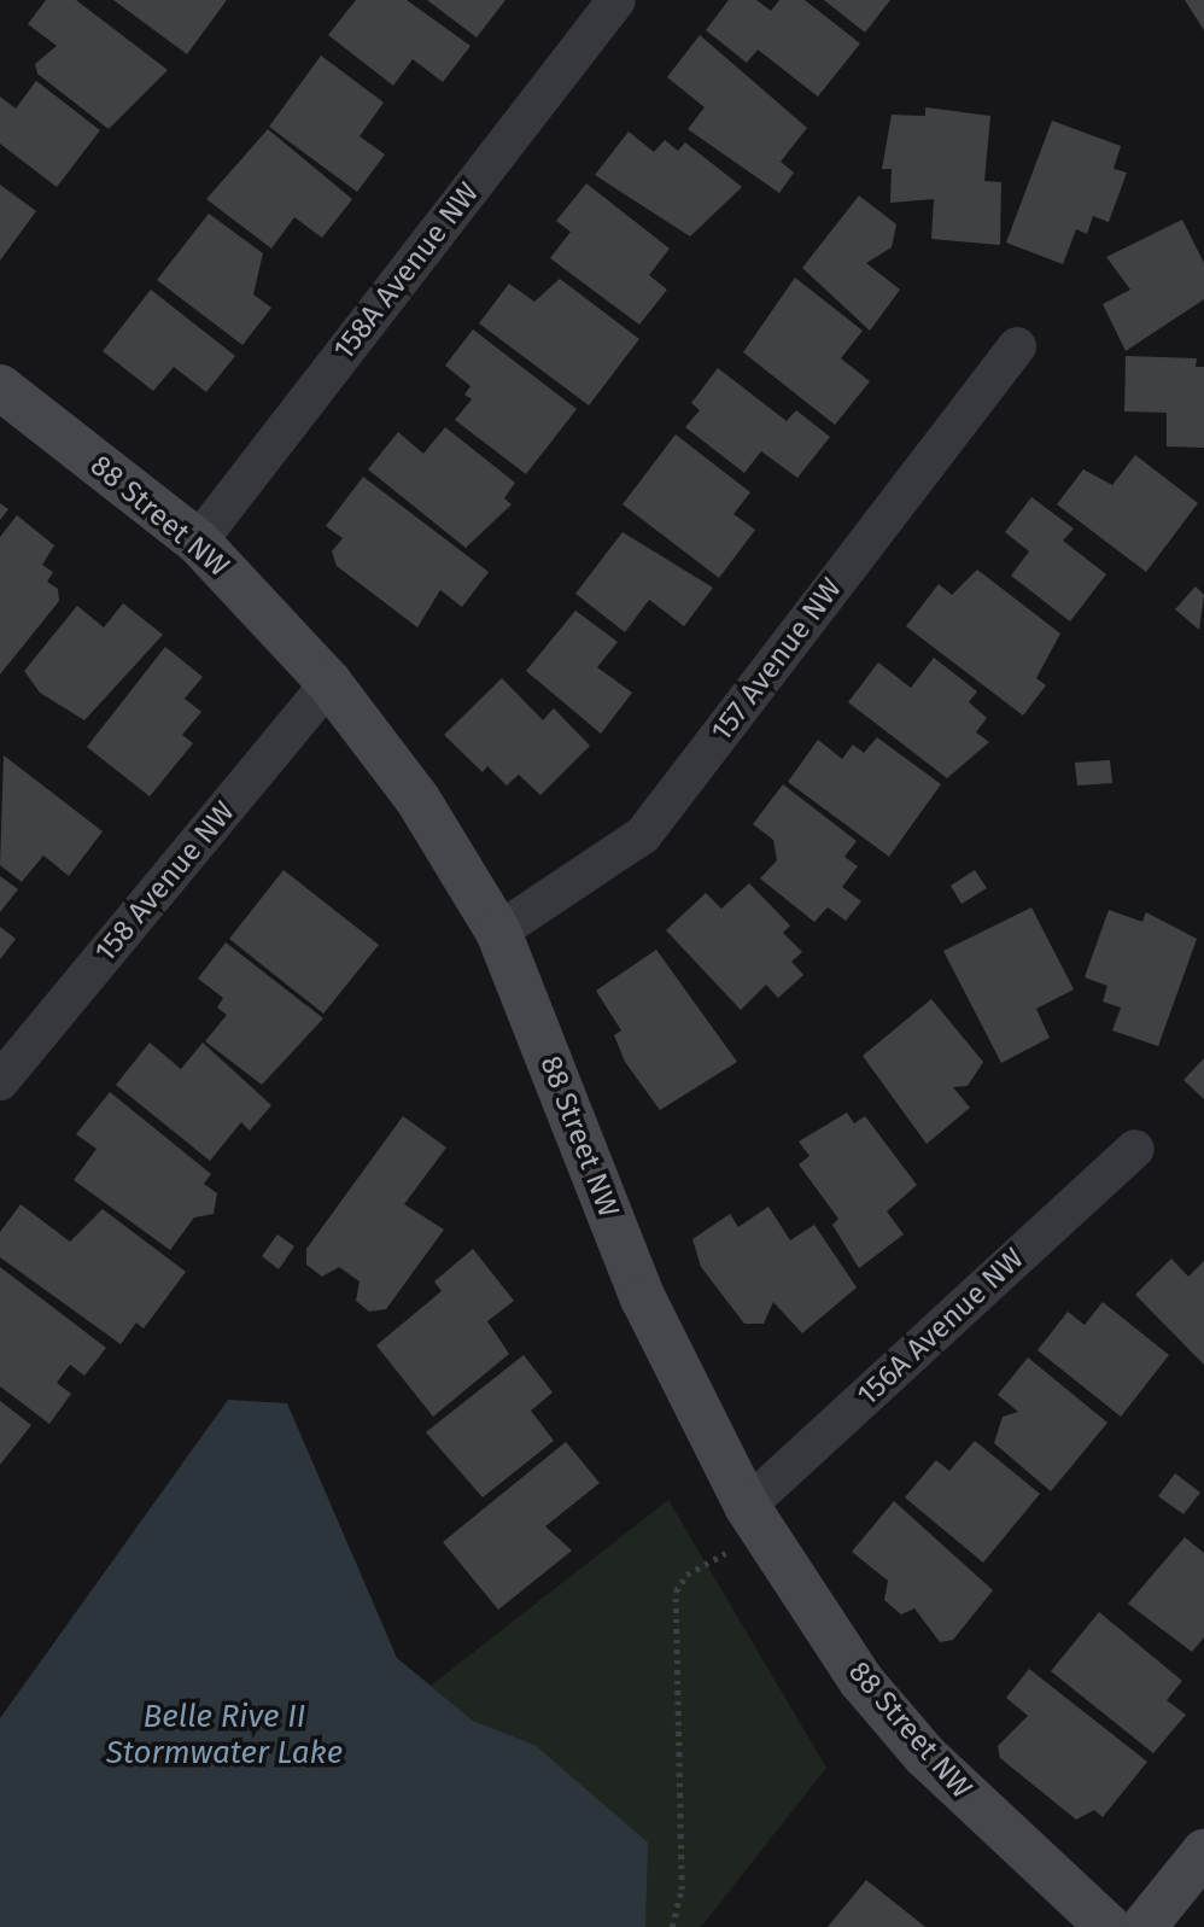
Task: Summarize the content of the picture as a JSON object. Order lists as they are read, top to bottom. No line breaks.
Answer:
{"streets":{"street":["158A Avenue NW","88 Street NW","157 Avenue NW","158 Avenue NW","156A Avenue NW"]},"crossings":[["158A Avenue NW","88 Street NW"],["88 Street NW","157 Avenue NW"],["88 Street NW","158 Avenue NW"],["88 Street NW","156A Avenue NW"]],"water":["Belle Rive II Stormwater Lake"]}
